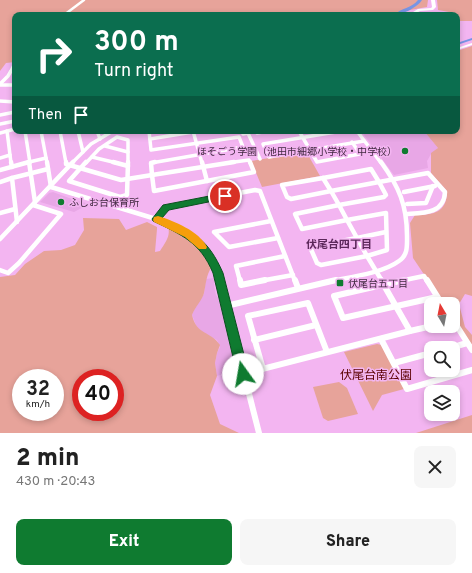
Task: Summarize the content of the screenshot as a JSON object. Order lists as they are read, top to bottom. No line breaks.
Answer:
{"districts":["伏尾台四丁目"],"parks":["伏尾台南公園"],"places":{"other":["ほそごう学園（池田市細郷小学校・中学校）","ふしお台保育所"],"transit":["伏尾台五丁目"]},"north":"top","page":{"turn":["300 m","Turn right"],"then":"Then","speed":"32 km/h","limit":"40","heading":["2 min","430 m · 20:43"],"buttons":["Exit","Share"]}}
